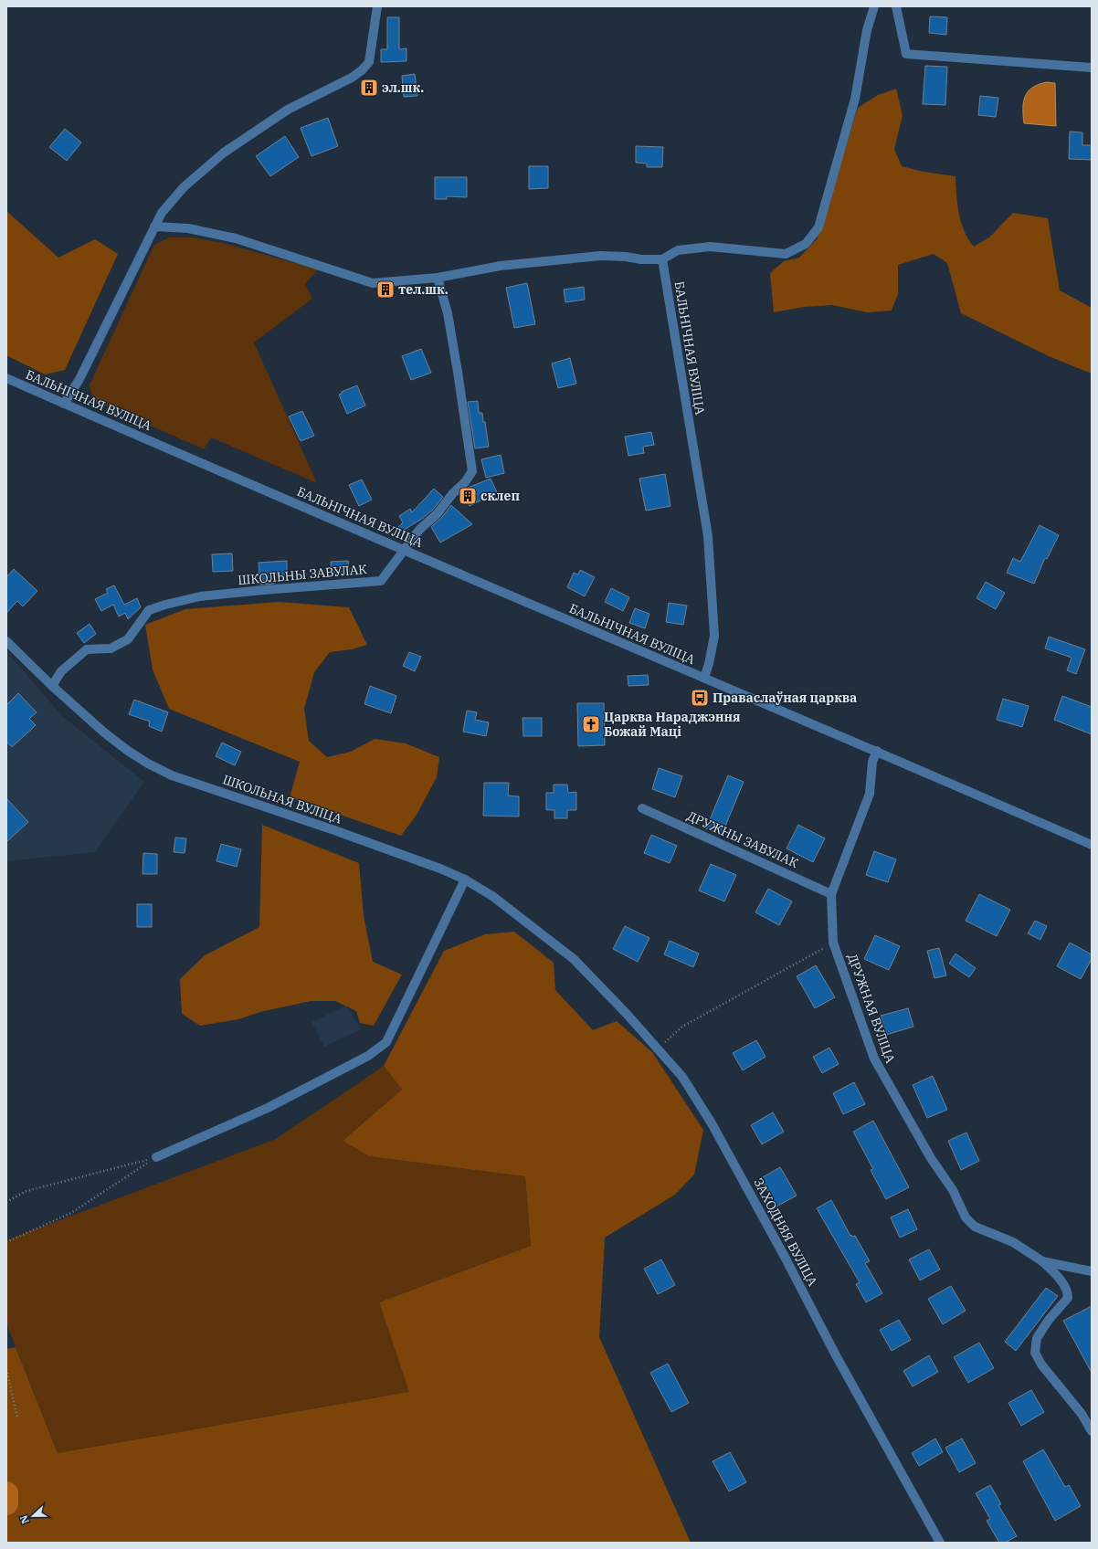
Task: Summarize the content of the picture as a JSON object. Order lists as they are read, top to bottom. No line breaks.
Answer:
{"streets":{"street":["БАЛЬНІЧНАЯ ВУЛІЦА","ШКОЛЬНЫ ЗАВУЛАК","ШКОЛЬНАЯ ВУЛІЦА","ДРУЖНЫ ЗАВУЛАК","ДРУЖНАЯ ВУЛІЦА","ЗАХОДНЯЯ ВУЛІЦА"]},"crossings":[["БАЛЬНІЧНАЯ ВУЛІЦА","ШКОЛЬНЫ ЗАВУЛАК"],["БАЛЬНІЧНАЯ ВУЛІЦА","ДРУЖНАЯ ВУЛІЦА"],["ШКОЛЬНЫ ЗАВУЛАК","ШКОЛЬНАЯ ВУЛІЦА"],["ШКОЛЬНАЯ ВУЛІЦА","ЗАХОДНЯЯ ВУЛІЦА"],["ДРУЖНЫ ЗАВУЛАК","ДРУЖНАЯ ВУЛІЦА"]],"places":{"building":["эл.шк.","тел.шк.","склеп"],"bus stop":["Праваслаўная царква"],"church":["Царква Нараджэння Божай Маці"]},"north":"left"}
